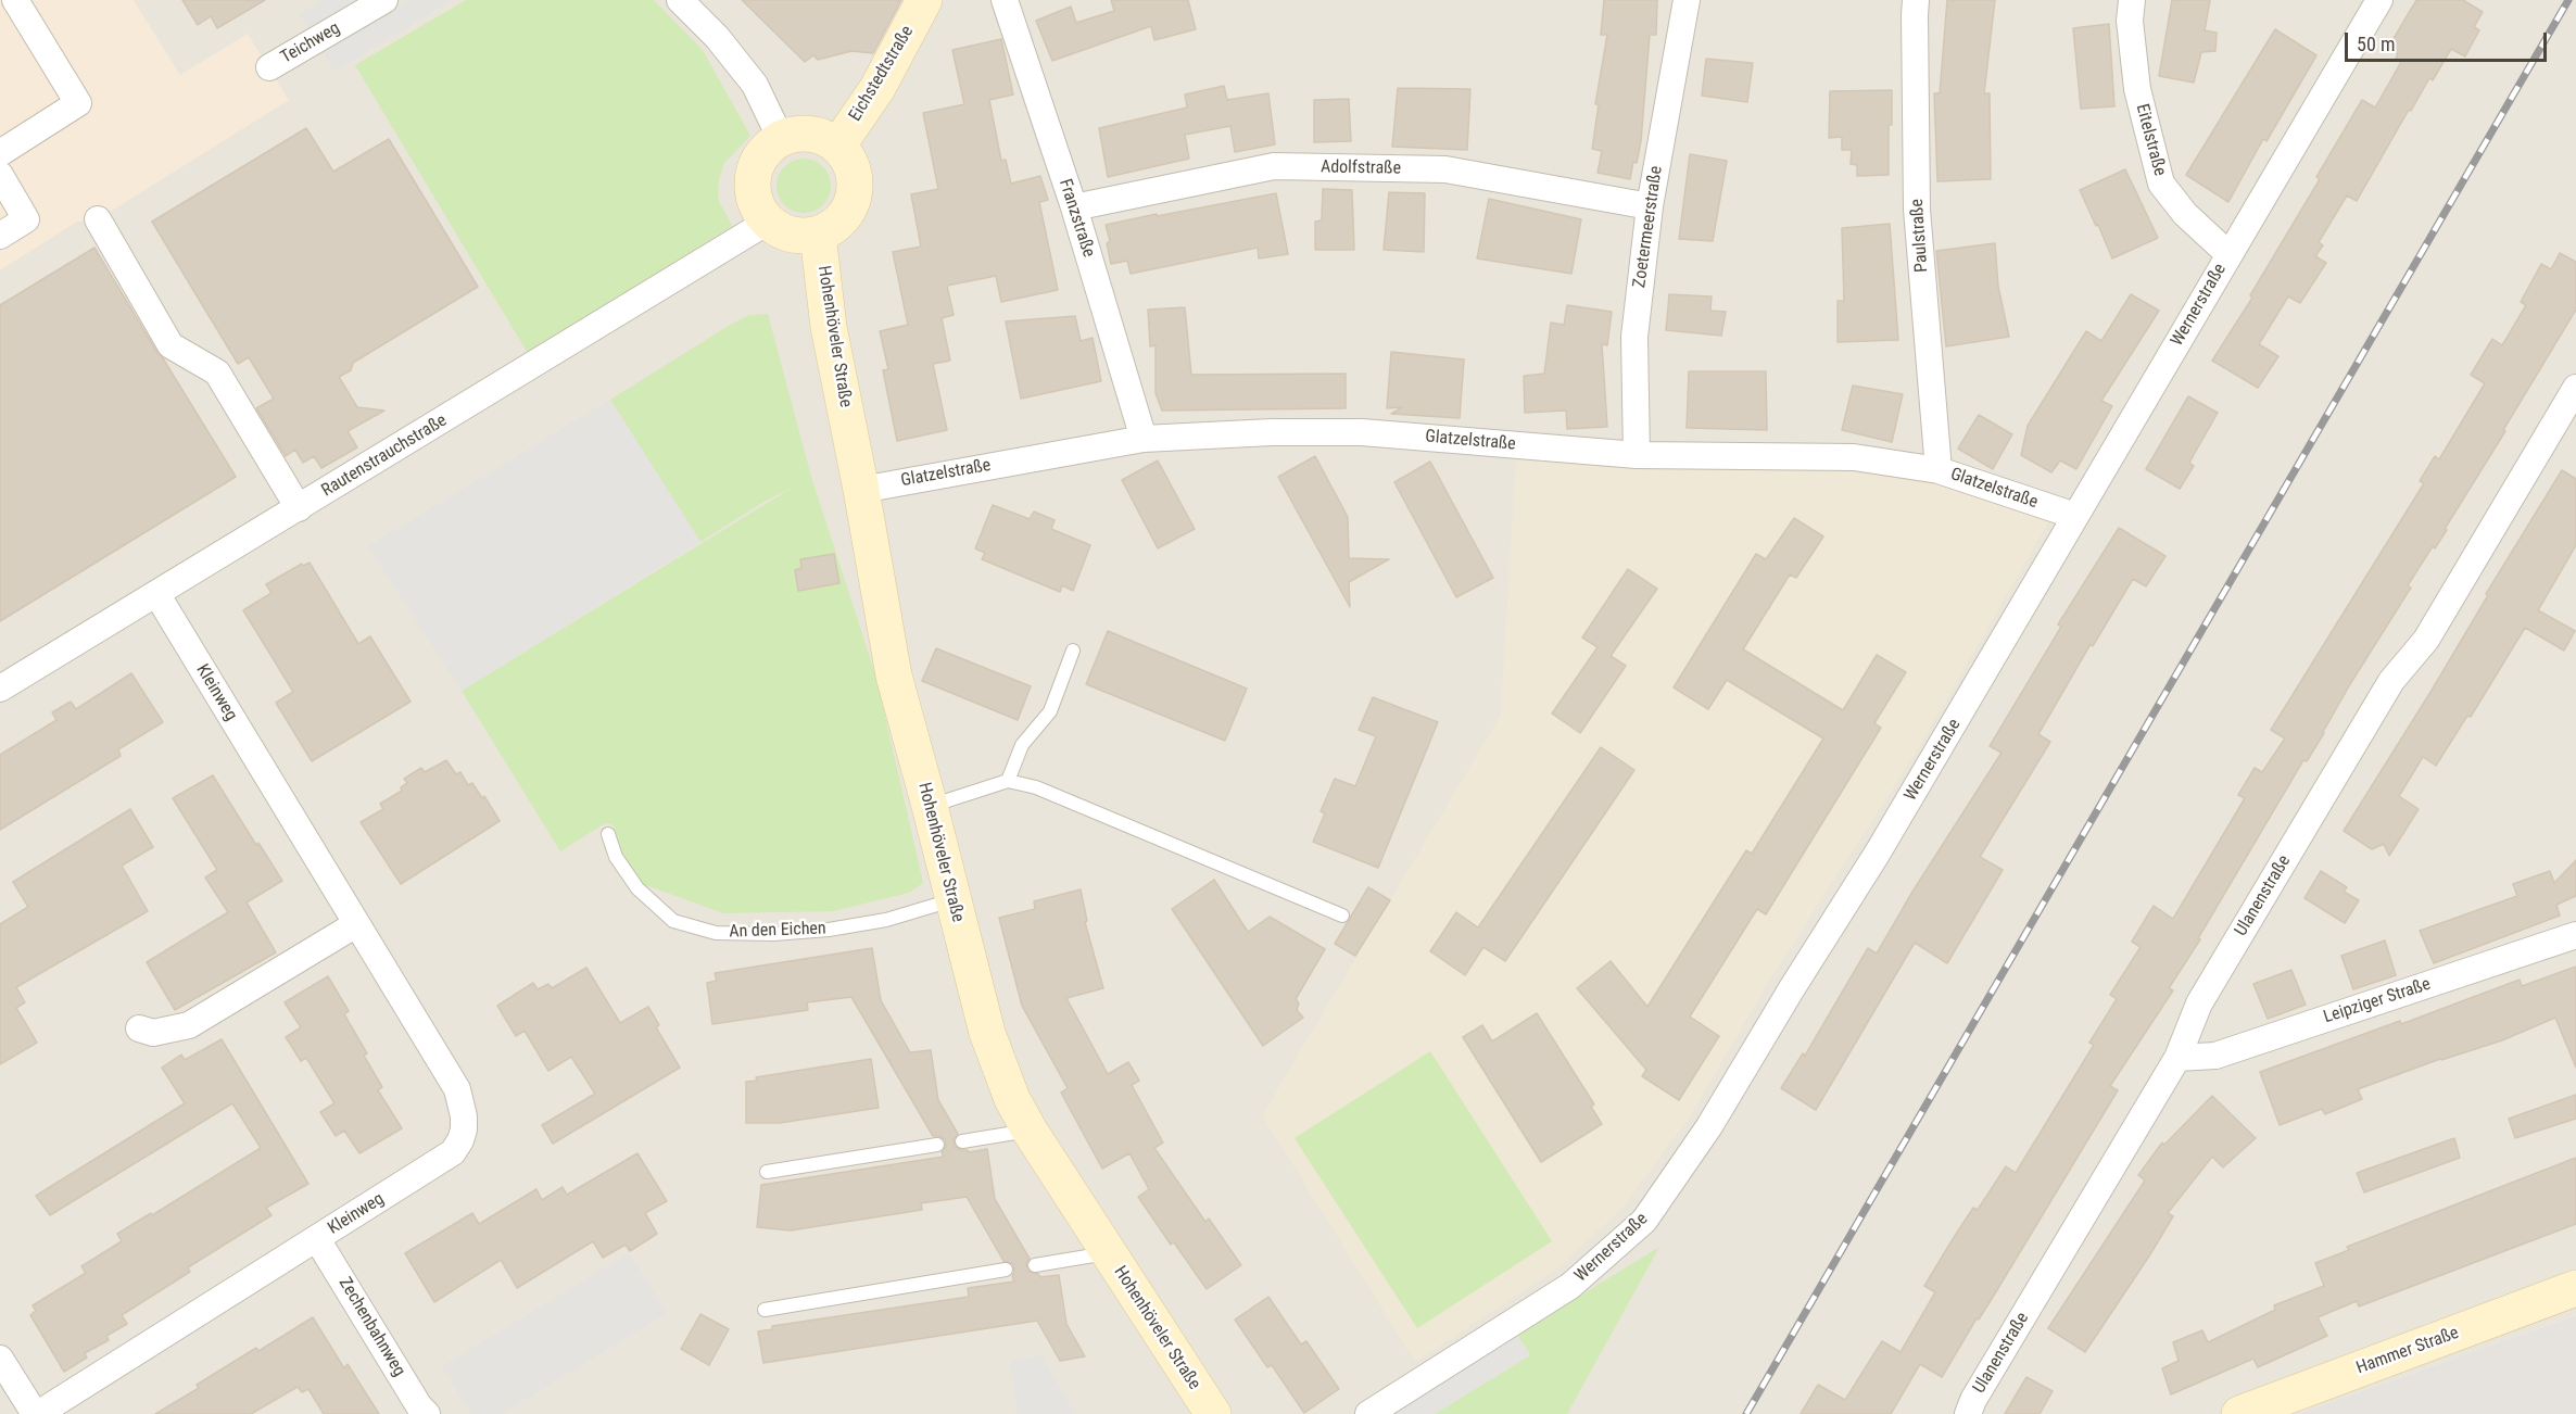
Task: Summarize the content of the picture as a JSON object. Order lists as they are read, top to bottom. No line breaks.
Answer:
{"streets":{"street":["Teichweg","Eichstedtstraße","Eitelstraße","Adolfstraße","Franzstraße","Zoetermeerstraße","Paulstraße","Wernerstraße","Hohenhöveler Straße","Glatzelstraße","Rautenstrauchstraße","Kleinweg","Ulanenstraße","Leipziger Straße","Zechenbahnweg","Hammer Straße"],"lane":["An den Eichen"]},"crossings":[["Eichstedtstraße","Hohenhöveler Straße"],["Eichstedtstraße","Rautenstrauchstraße"],["Eitelstraße","Wernerstraße"],["Adolfstraße","Franzstraße"],["Adolfstraße","Zoetermeerstraße"],["Franzstraße","Glatzelstraße"],["Zoetermeerstraße","Glatzelstraße"],["Paulstraße","Glatzelstraße"],["Wernerstraße","Glatzelstraße"],["Hohenhöveler Straße","Glatzelstraße"],["Hohenhöveler Straße","Rautenstrauchstraße"],["Hohenhöveler Straße","An den Eichen"],["Rautenstrauchstraße","Kleinweg"],["Kleinweg","Zechenbahnweg"],["Ulanenstraße","Leipziger Straße"]],"scale_bar":"50 m"}
